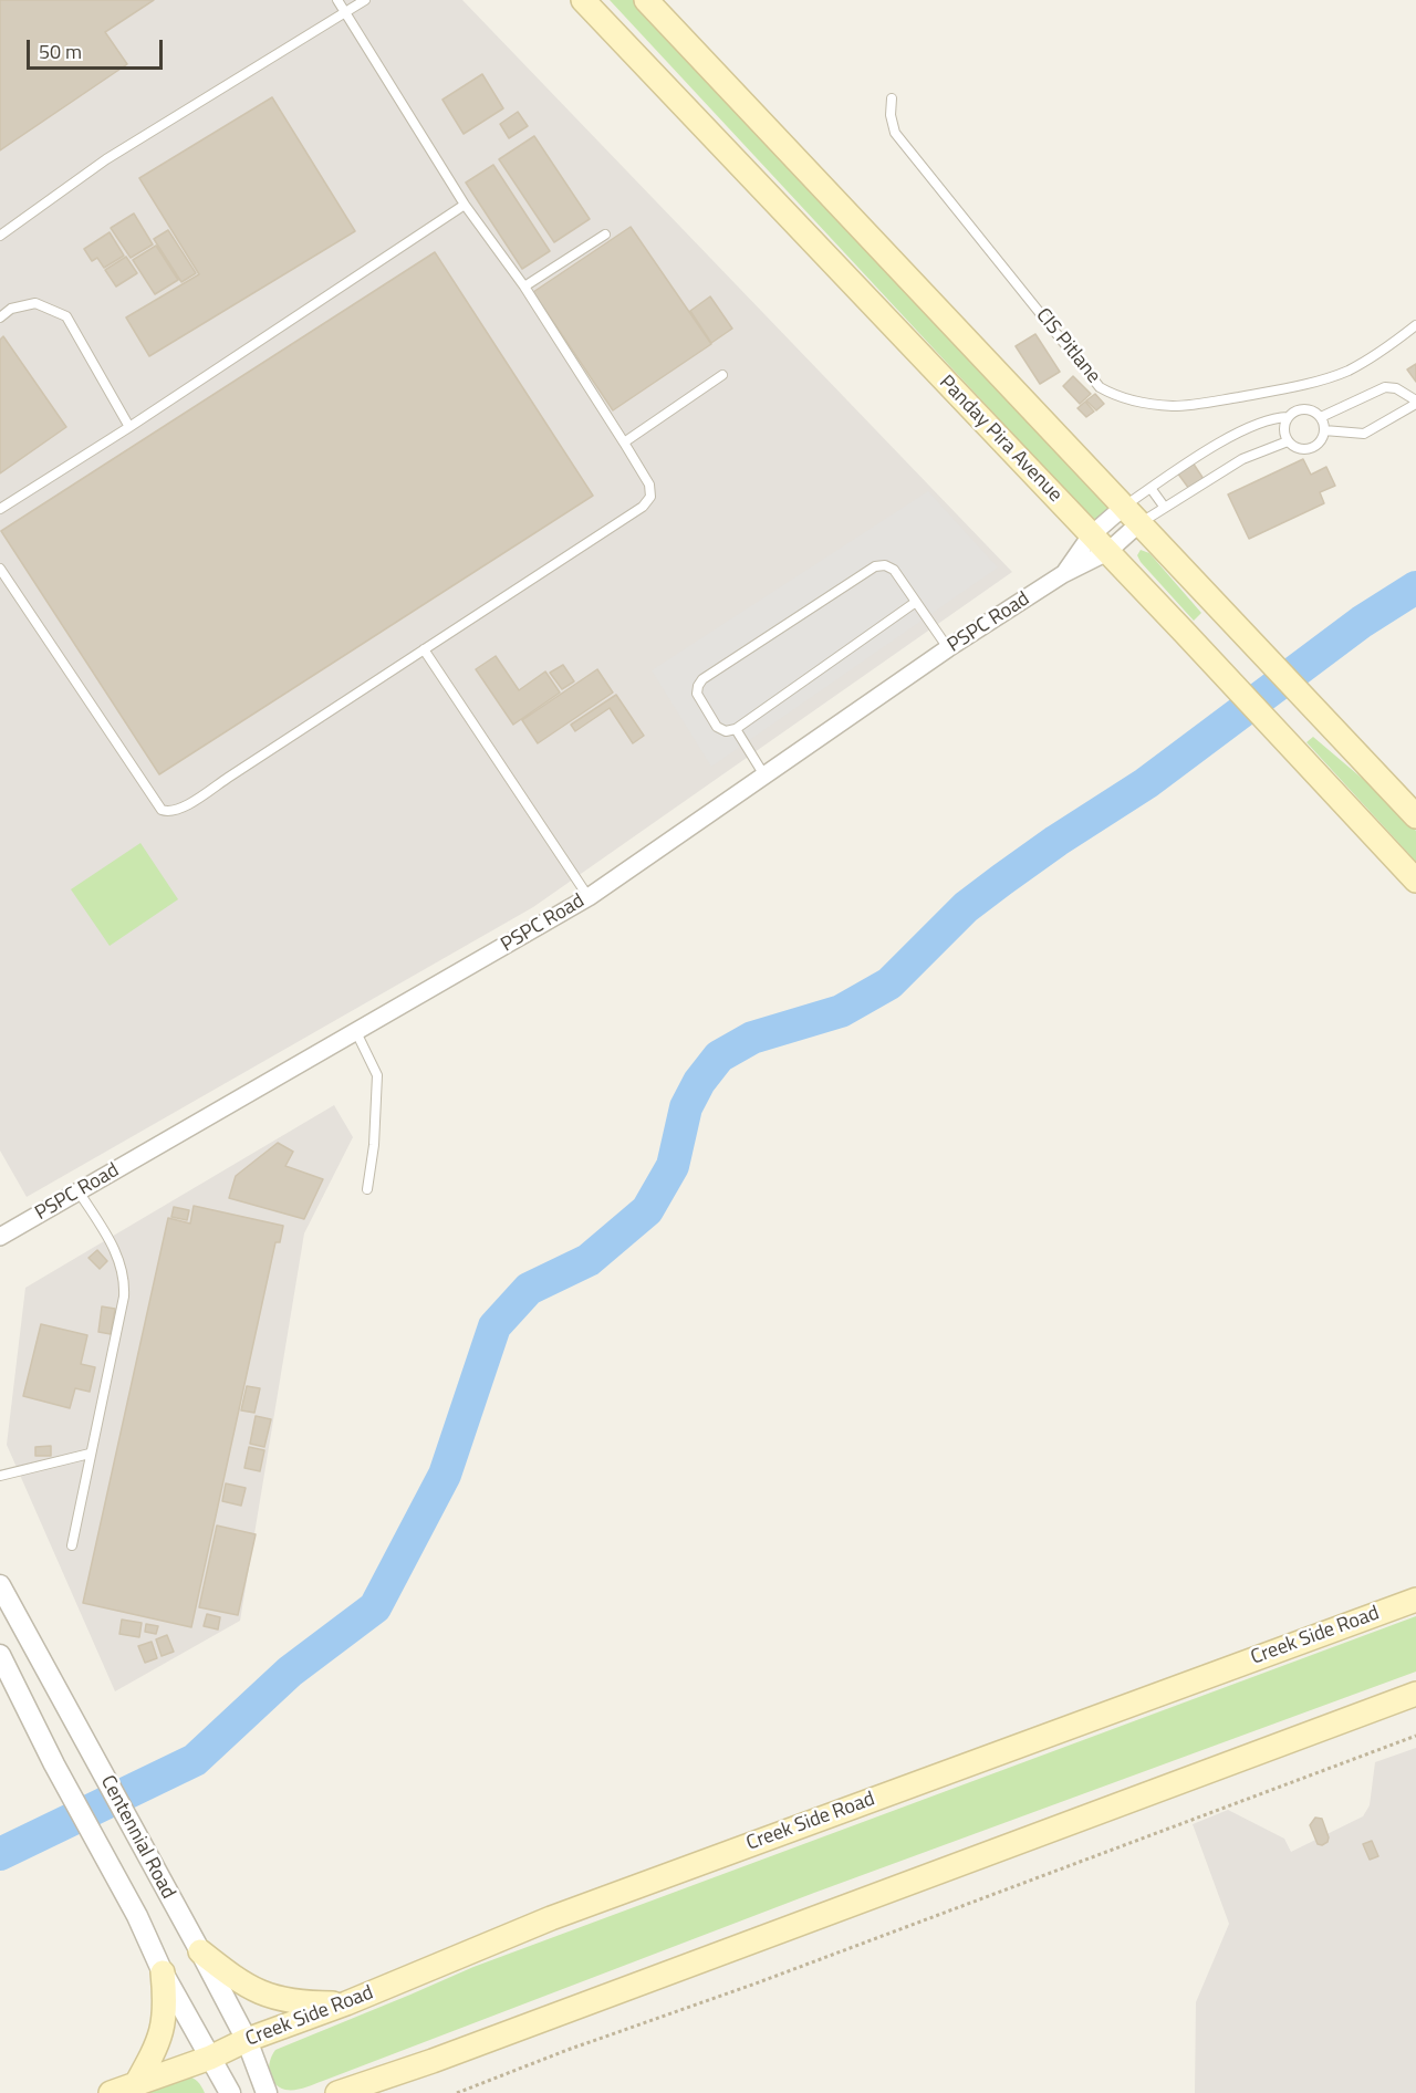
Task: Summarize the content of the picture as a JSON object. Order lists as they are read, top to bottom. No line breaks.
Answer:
{"streets":{"main road":["Panday Pira Avenue","Creek Side Road"],"street":["PSPC Road","Centennial Road"],"lane":["CIS Pitlane"]},"crossings":[["Panday Pira Avenue","PSPC Road"],["Creek Side Road","Centennial Road"]],"scale_bar":"50 m"}
